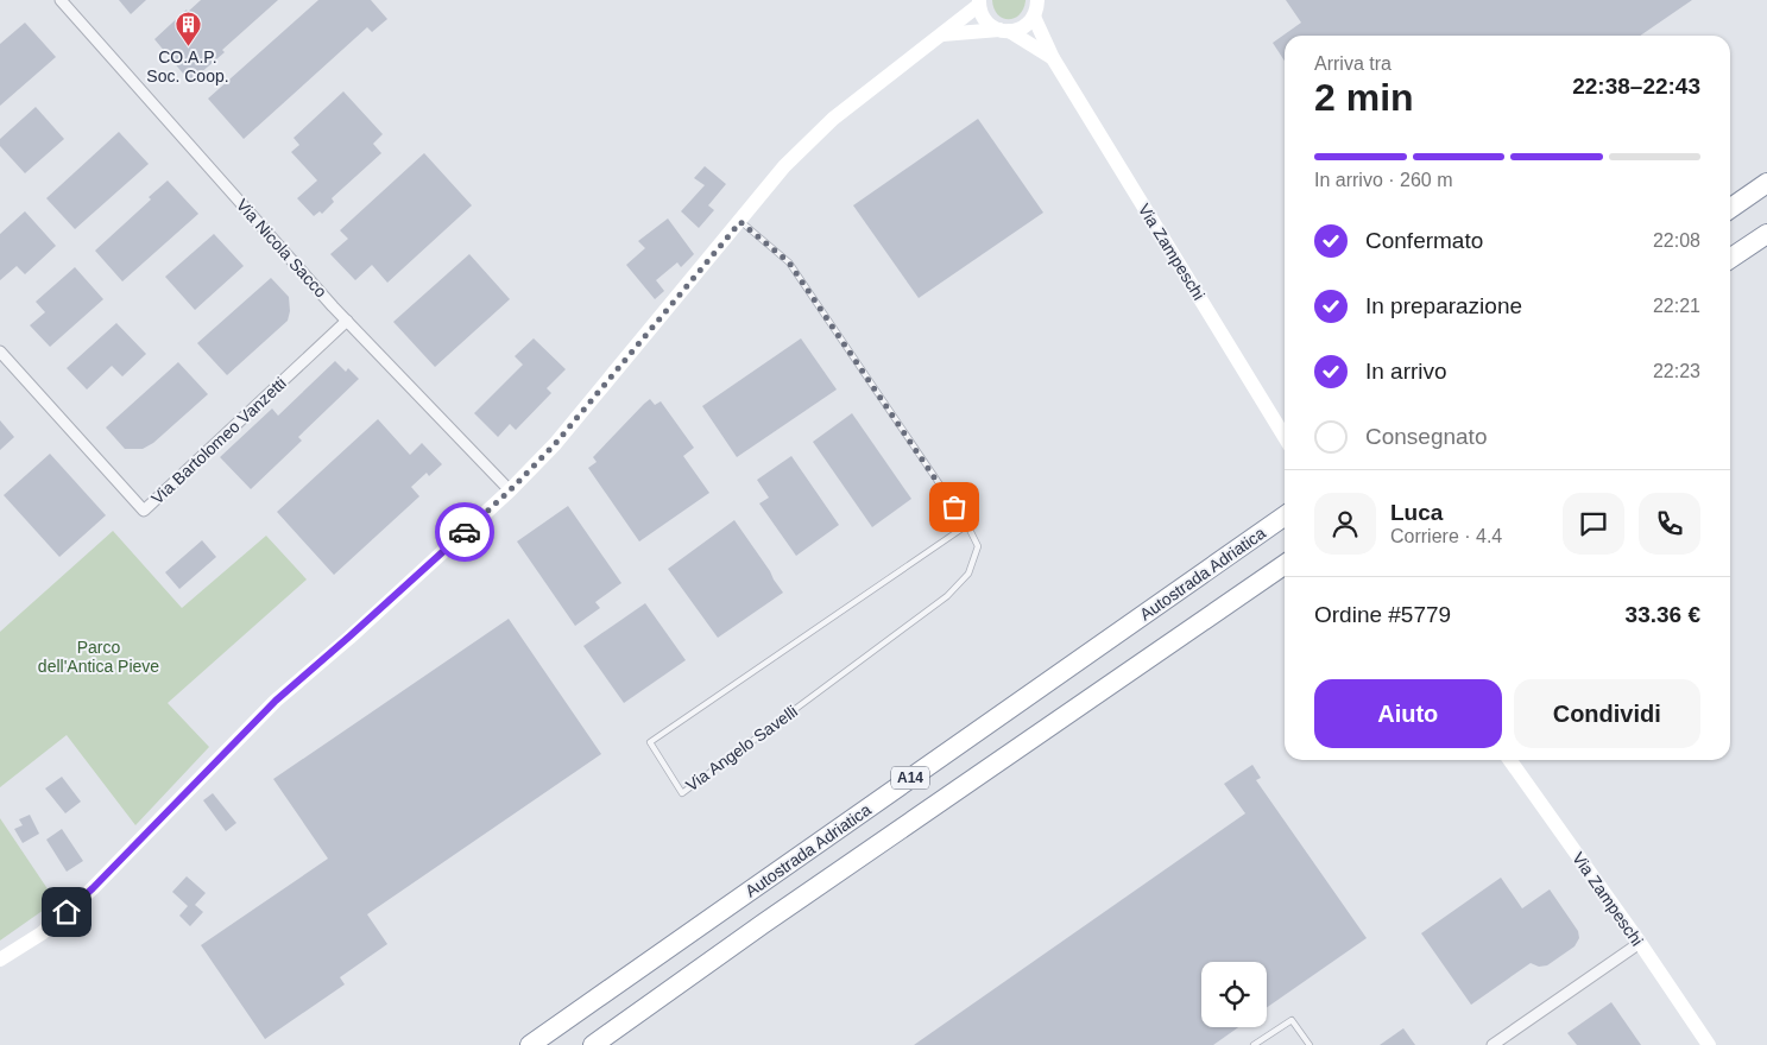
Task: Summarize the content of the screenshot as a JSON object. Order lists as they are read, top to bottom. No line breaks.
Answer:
{"streets":{"highway":["Autostrada Adriatica","A14"],"street":["Via Nicola Sacco","Via Zampeschi","Via Bartolomeo Vanzetti"],"lane":["Via Angelo Savelli"]},"crossings":[["Via Nicola Sacco","Via Bartolomeo Vanzetti"]],"parks":["Parco dell'Antica Pieve"],"places":{"building":["CO.A.P. Soc. Coop."]},"page":{"heading":["2 min","Arriva tra","22:38–22:43"],"panel":["Luca","Corriere · 4.4","Ordine #5779","33.36 €"],"bar":"In arrivo · 260 m","list":[["Confermato","22:08"],["In preparazione","22:21"],["In arrivo","22:23"],"Consegnato"],"buttons":["Aiuto","Condividi"]}}
